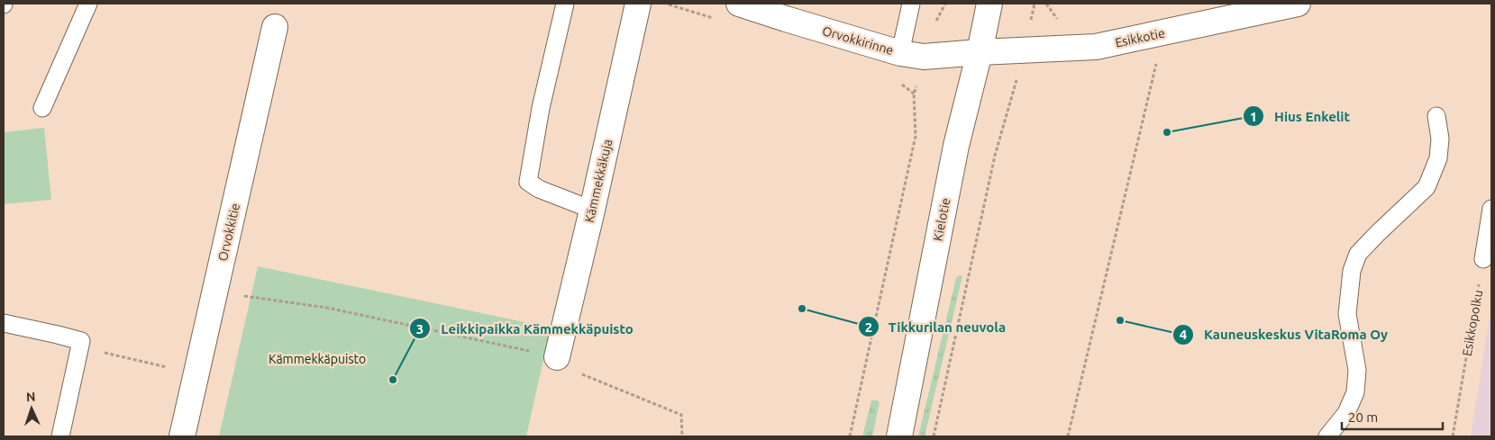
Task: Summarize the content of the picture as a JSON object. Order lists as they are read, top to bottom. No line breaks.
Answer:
{"streets":{"street":["Esikkotie","Orvokkirinne","Kämmekkäkuja","Kielotie","Orvokkitie"],"path":["Esikkopolku"]},"crossings":[["Esikkotie","Orvokkirinne"],["Esikkotie","Kielotie"],["Orvokkirinne","Kielotie"]],"parks":["Kämmekkäpuisto"],"places":["Hius Enkelit","Tikkurilan neuvola","Kauneuskeskus VitaRoma Oy","Leikkipaikka Kämmekkäpuisto"],"scale_bar":"20 m","north":"top"}
